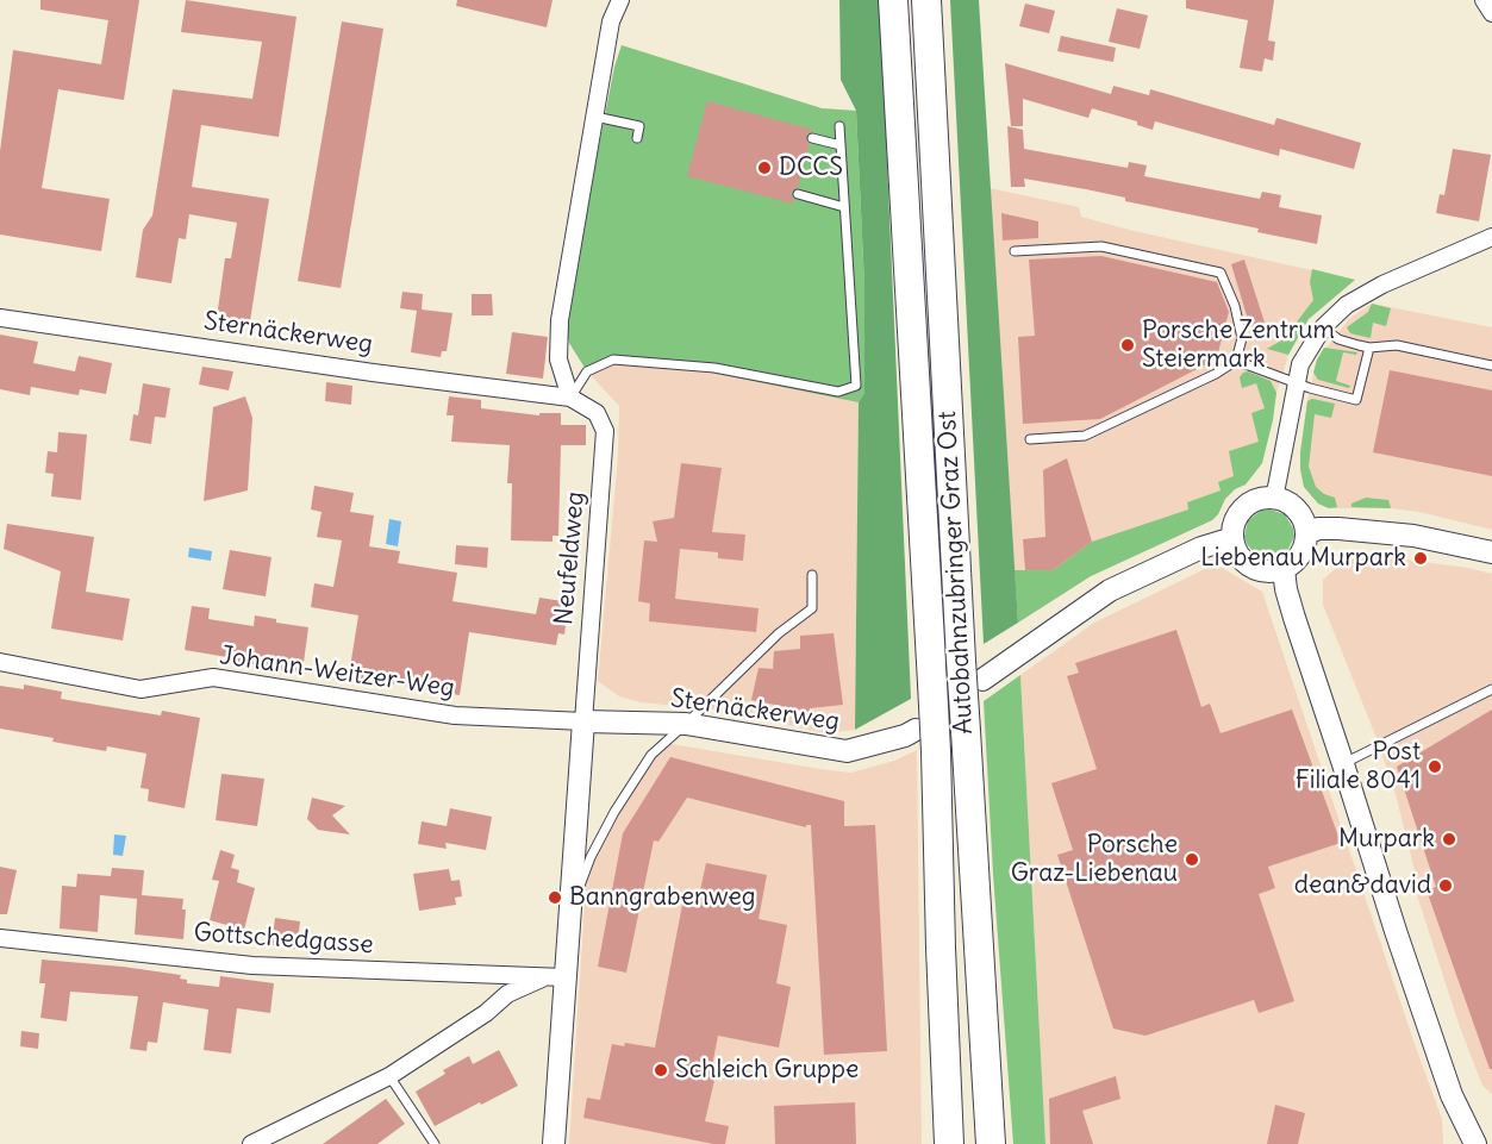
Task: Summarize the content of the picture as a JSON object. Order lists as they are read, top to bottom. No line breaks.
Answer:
{"streets":{"highway":["Autobahnzubringer Graz Ost"],"main road":["Sternäckerweg","Neufeldweg"],"street":["Johann-Weitzer-Weg","Gottschedgasse"]},"crossings":[["Sternäckerweg","Neufeldweg"],["Sternäckerweg","Johann-Weitzer-Weg"],["Neufeldweg","Johann-Weitzer-Weg"],["Neufeldweg","Gottschedgasse"]],"places":["DCCS","Porsche Zentrum Steiermark","Liebenau Murpark","Post Filiale 8041","Murpark","Porsche Graz-Liebenau","dean&david","Banngrabenweg","Schleich Gruppe"]}
